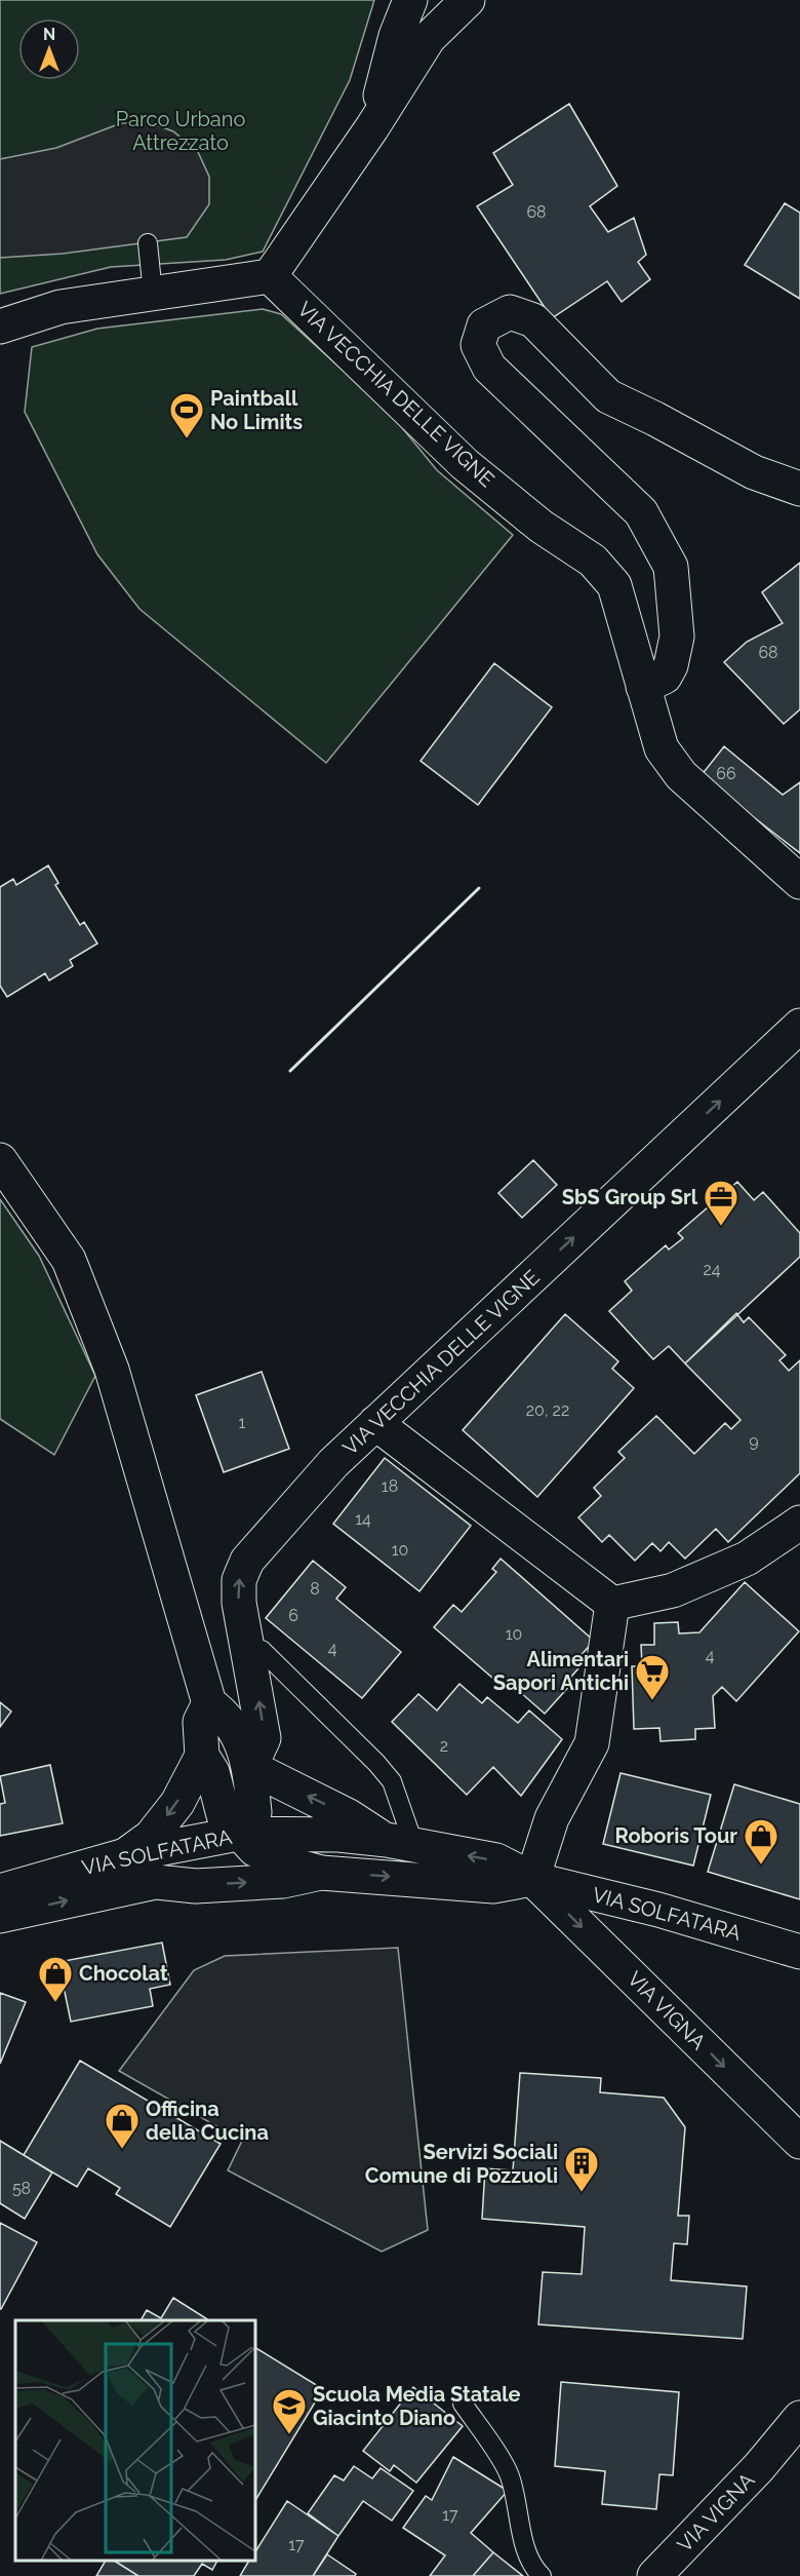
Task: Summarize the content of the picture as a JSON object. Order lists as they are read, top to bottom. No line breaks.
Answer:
{"streets":{"street":["VIA VECCHIA DELLE VIGNE","VIA SOLFATARA","VIA VIGNA"]},"crossings":[["VIA SOLFATARA","VIA VIGNA"]],"one_way":["VIA VECCHIA DELLE VIGNE","VIA VIGNA"],"parks":["Parco Urbano Attrezzato"],"places":{"sports":["Paintball No Limits"],"office":["SbS Group Srl"],"supermarket":["Alimentari Sapori Antichi"],"shop":["Roboris Tour","Chocolat","Officina della Cucina"],"building":["Servizi Sociali Comune di Pozzuoli"],"school or university":["Scuola Media Statale Giacinto Diano"]},"house_numbers":["68","68","66","24","20, 22","1","9","18","14","10","8","6","10","4","4","2","58","17","17"],"north":"top"}
